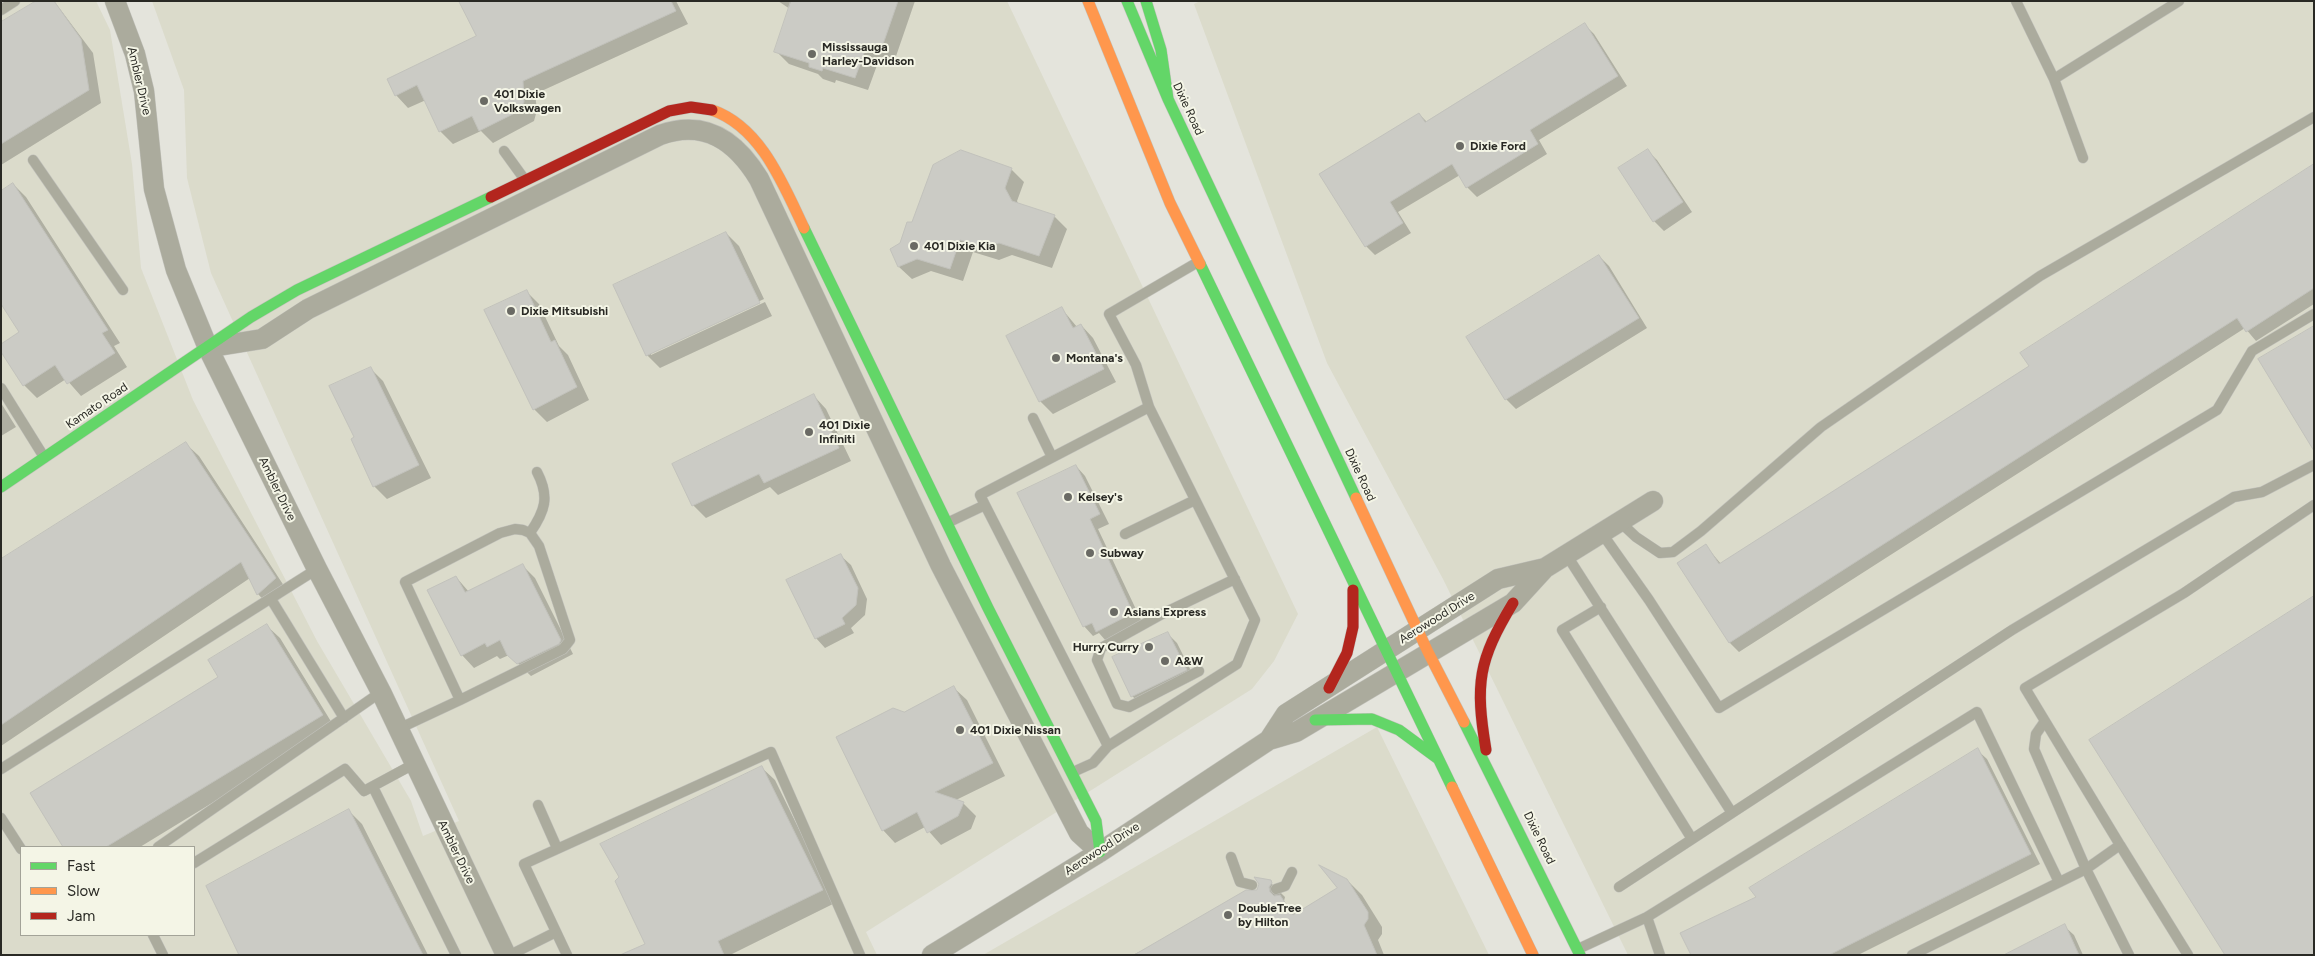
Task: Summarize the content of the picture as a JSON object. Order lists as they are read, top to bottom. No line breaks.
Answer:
{"streets":{"main road":["Dixie Road","Kamato Road"],"street":["Ambler Drive","Aerowood Drive"]},"crossings":[["Ambler Drive","Kamato Road"],["Dixie Road","Aerowood Drive"]],"places":["Mississauga Harley-Davidson","401 Dixie Volkswagen","Dixie Ford","401 Dixie Kia","Dixie Mitsubishi","Montana's","401 Dixie Infiniti","Kelsey's","Subway","Asians Express","Hurry Curry","A&W","401 Dixie Nissan","DoubleTree by Hilton"],"legend":["Fast","Slow","Jam"]}
